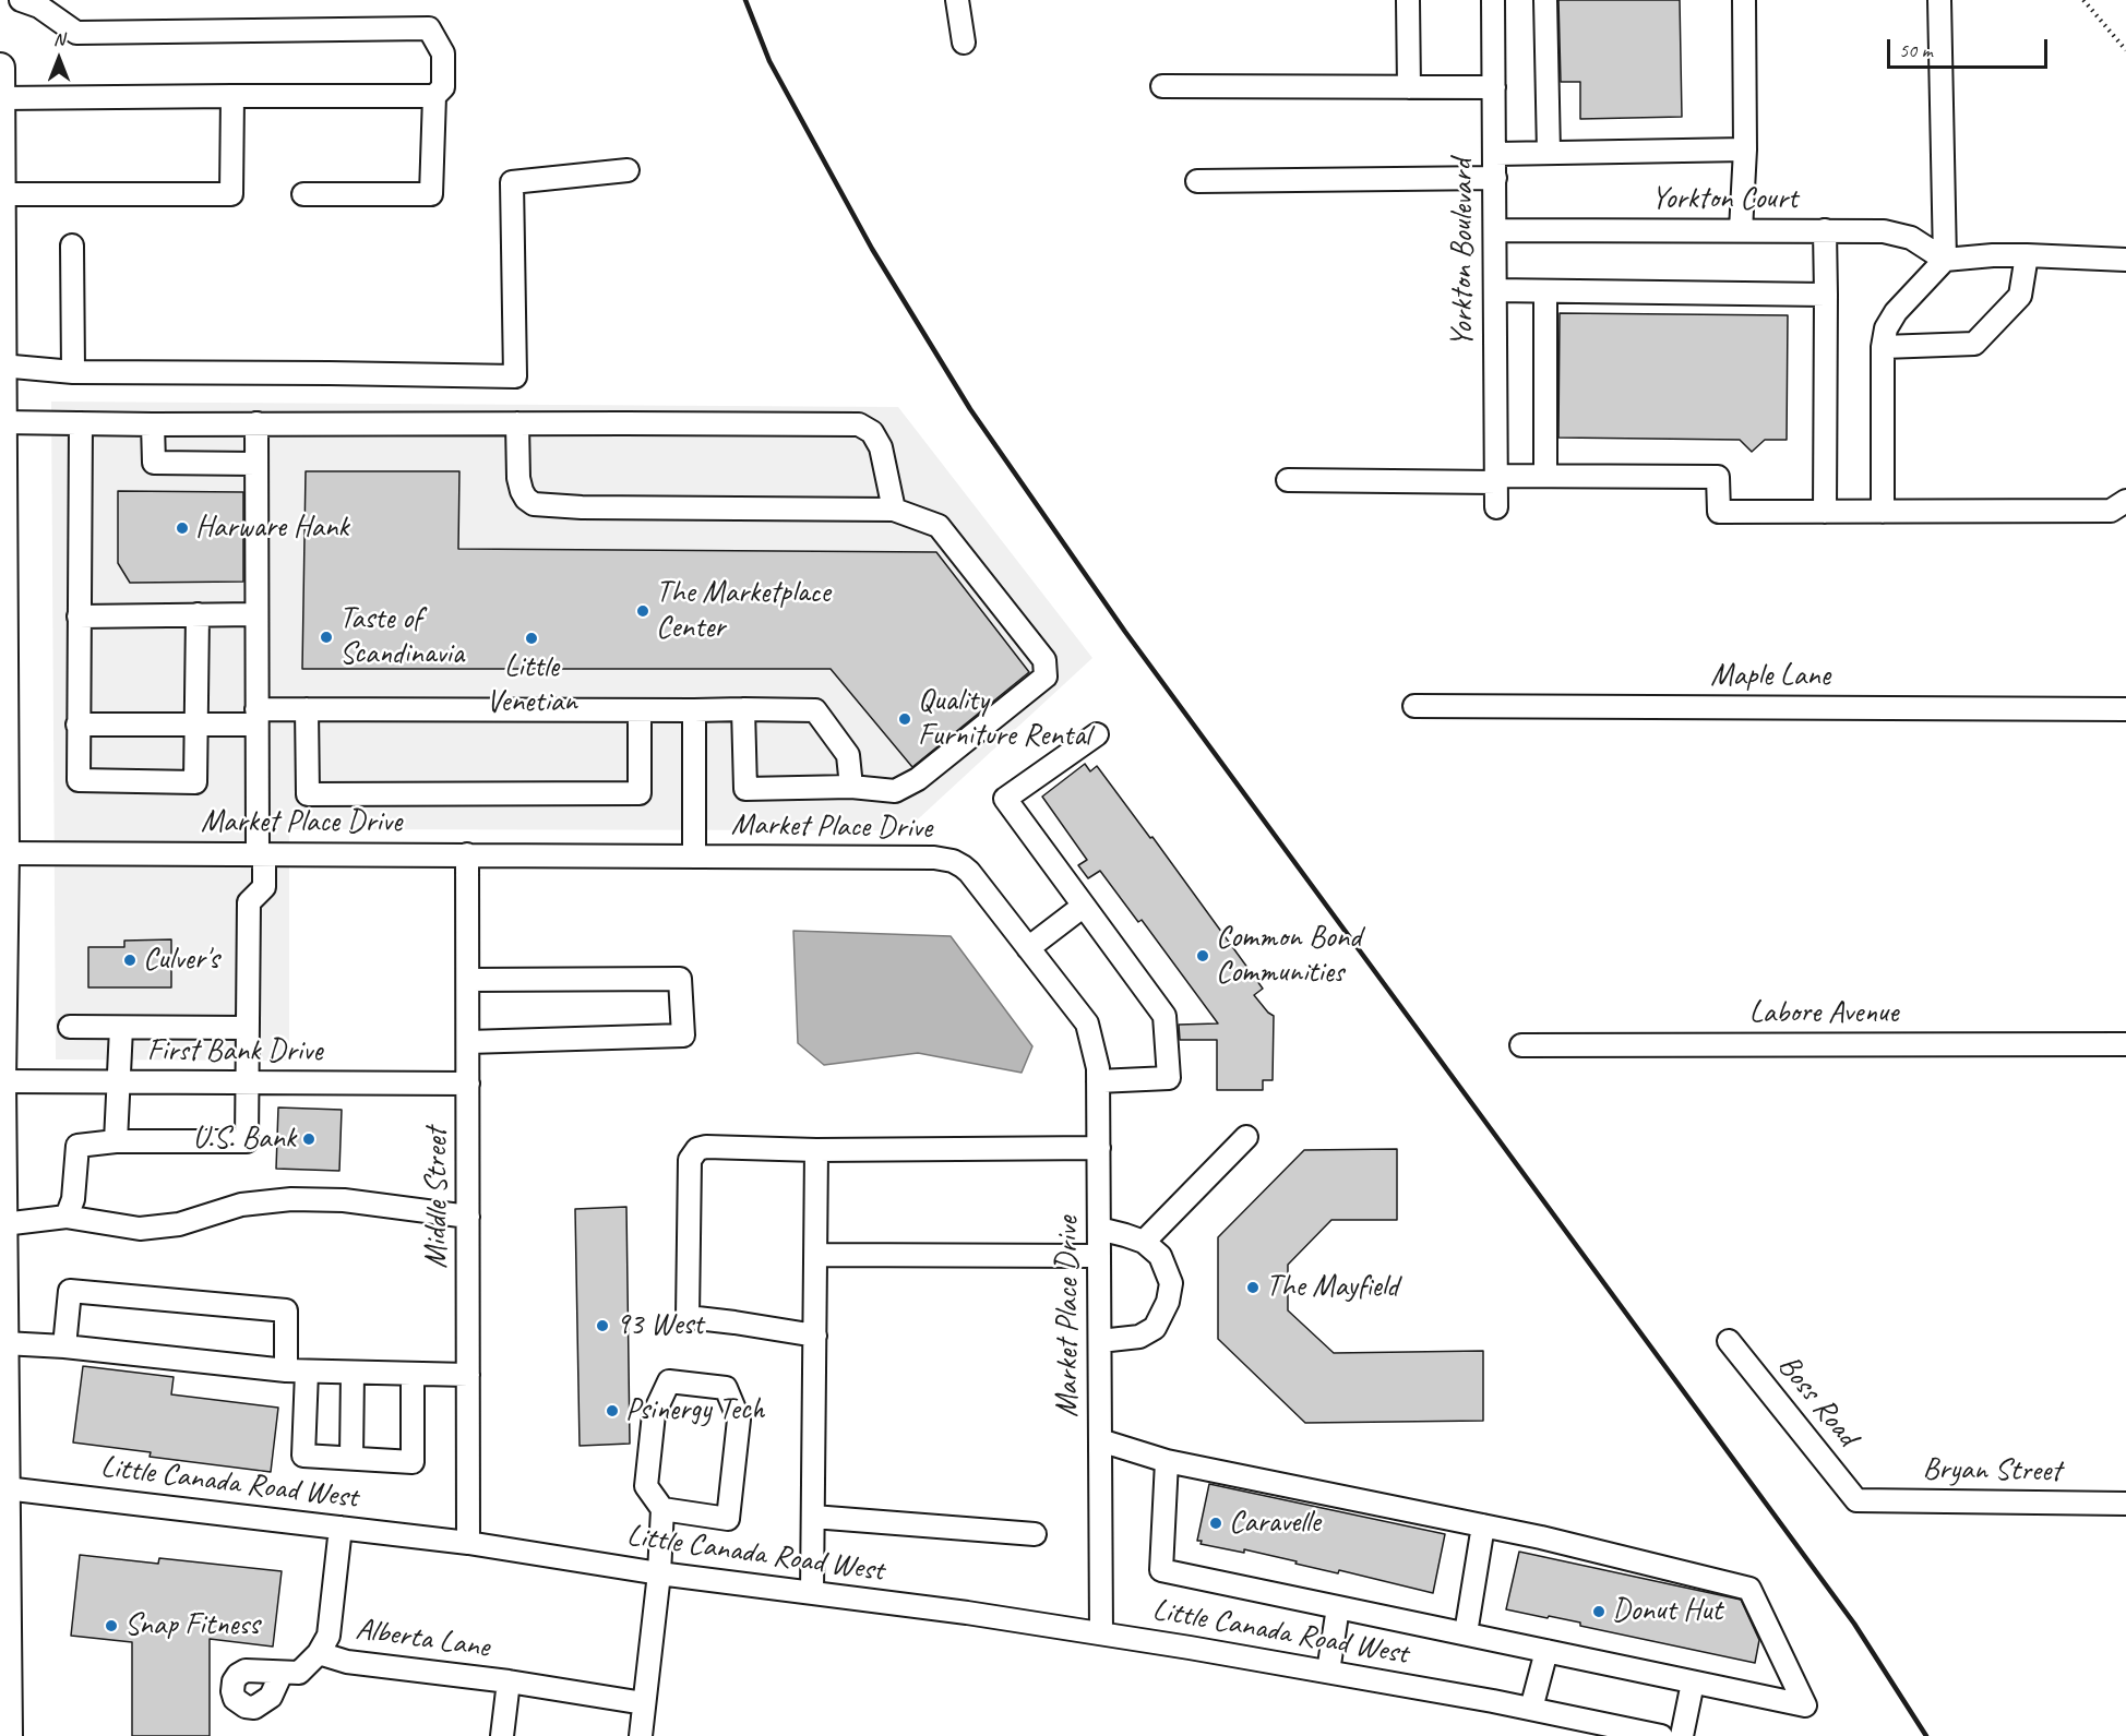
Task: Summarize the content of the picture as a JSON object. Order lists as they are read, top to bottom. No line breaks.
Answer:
{"streets":{"street":["Yorkton Court","Yorkton Boulevard","Maple Lane","Market Place Drive","Labore Avenue","First Bank Drive","Middle Street","Boss Road","Bryan Street","Little Canada Road West","Alberta Lane"]},"crossings":[["Yorkton Court","Yorkton Boulevard"],["Market Place Drive","Middle Street"],["Market Place Drive","Little Canada Road West"],["First Bank Drive","Middle Street"],["Middle Street","Little Canada Road West"],["Boss Road","Bryan Street"],["Little Canada Road West","Alberta Lane"]],"places":["Harware Hank","The Marketplace Center","Taste of Scandinavia","Little Venetian","Quality Furniture Rental","Common Bond Communities","Culver's","U.S. Bank","The Mayfield","93 West","Psinergy Tech","Caravelle","Donut Hut","Snap Fitness"],"scale_bar":"50 m","north":"top"}
